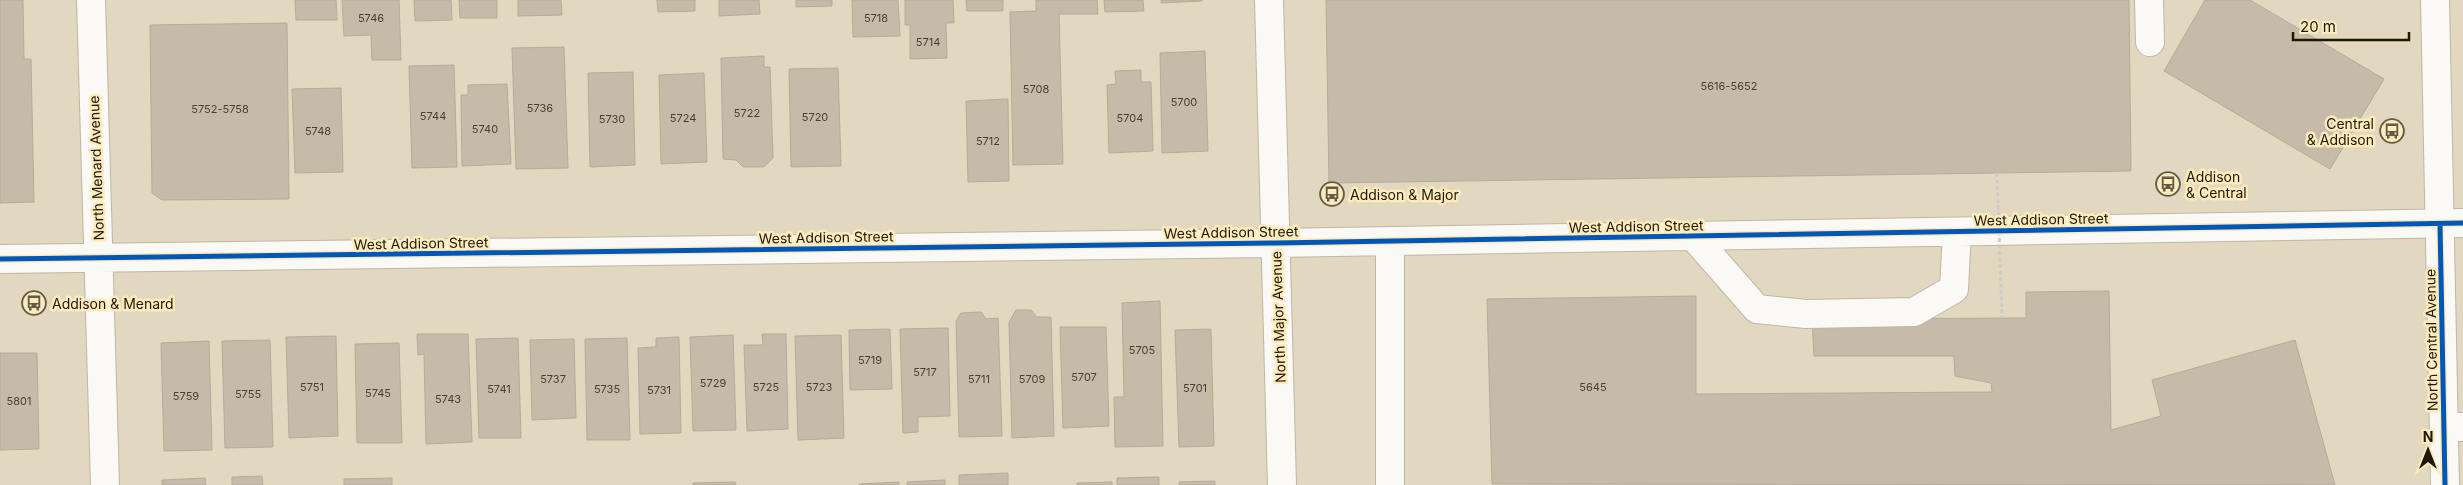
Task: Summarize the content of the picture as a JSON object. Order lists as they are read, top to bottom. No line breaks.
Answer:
{"streets":{"street":["North Menard Avenue","West Addison Street","North Major Avenue","North Central Avenue"]},"crossings":[["North Menard Avenue","West Addison Street"],["West Addison Street","North Major Avenue"],["West Addison Street","North Central Avenue"]],"places":{"bus stop":["Central & Addison","Addison & Central","Addison & Major","Addison & Menard"]},"house_numbers":["5746","5718","5714","5616-5652","5708","5700","5736","5752-5758","5722","5744","5720","5724","5704","5730","5740","5748","5712","5705","5719","5717","5707","5737","5711","5709","5729","5751","5725","5723","5645","5701","5741","5735","5731","5745","5755","5759","5743","5801"],"scale_bar":"20 m","north":"top"}
